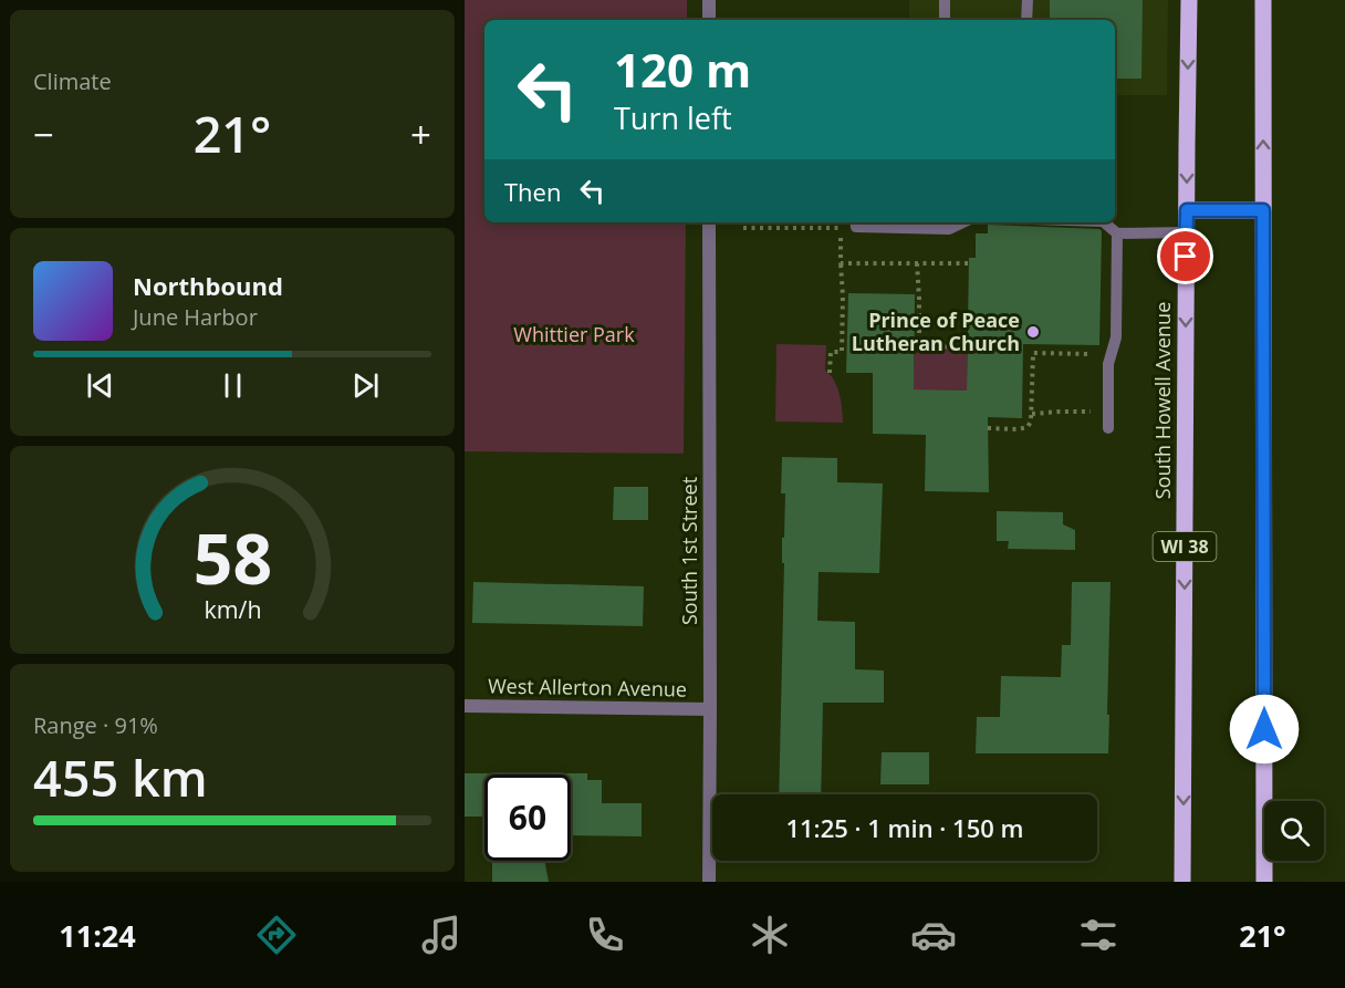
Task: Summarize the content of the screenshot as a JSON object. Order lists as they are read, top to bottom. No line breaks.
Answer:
{"streets":{"main road":["South Howell Avenue","WI 38"],"street":["South 1st Street","West Allerton Avenue"]},"crossings":[["South 1st Street","West Allerton Avenue"]],"parks":["Whittier Park"],"places":["Prince of Peace Lutheran Church"],"page":{"tile":["Climate",["Range · 91%","455 km"]],"turn":["120 m","Turn left"],"heat":["−","21°","+"],"then":"Then","song":["Northbound","June Harbor"],"limit":"60","trip":"11:25 · 1 min · 150 m","tabs":["11:24","21°"],"gauge":["58","km/h"]}}
